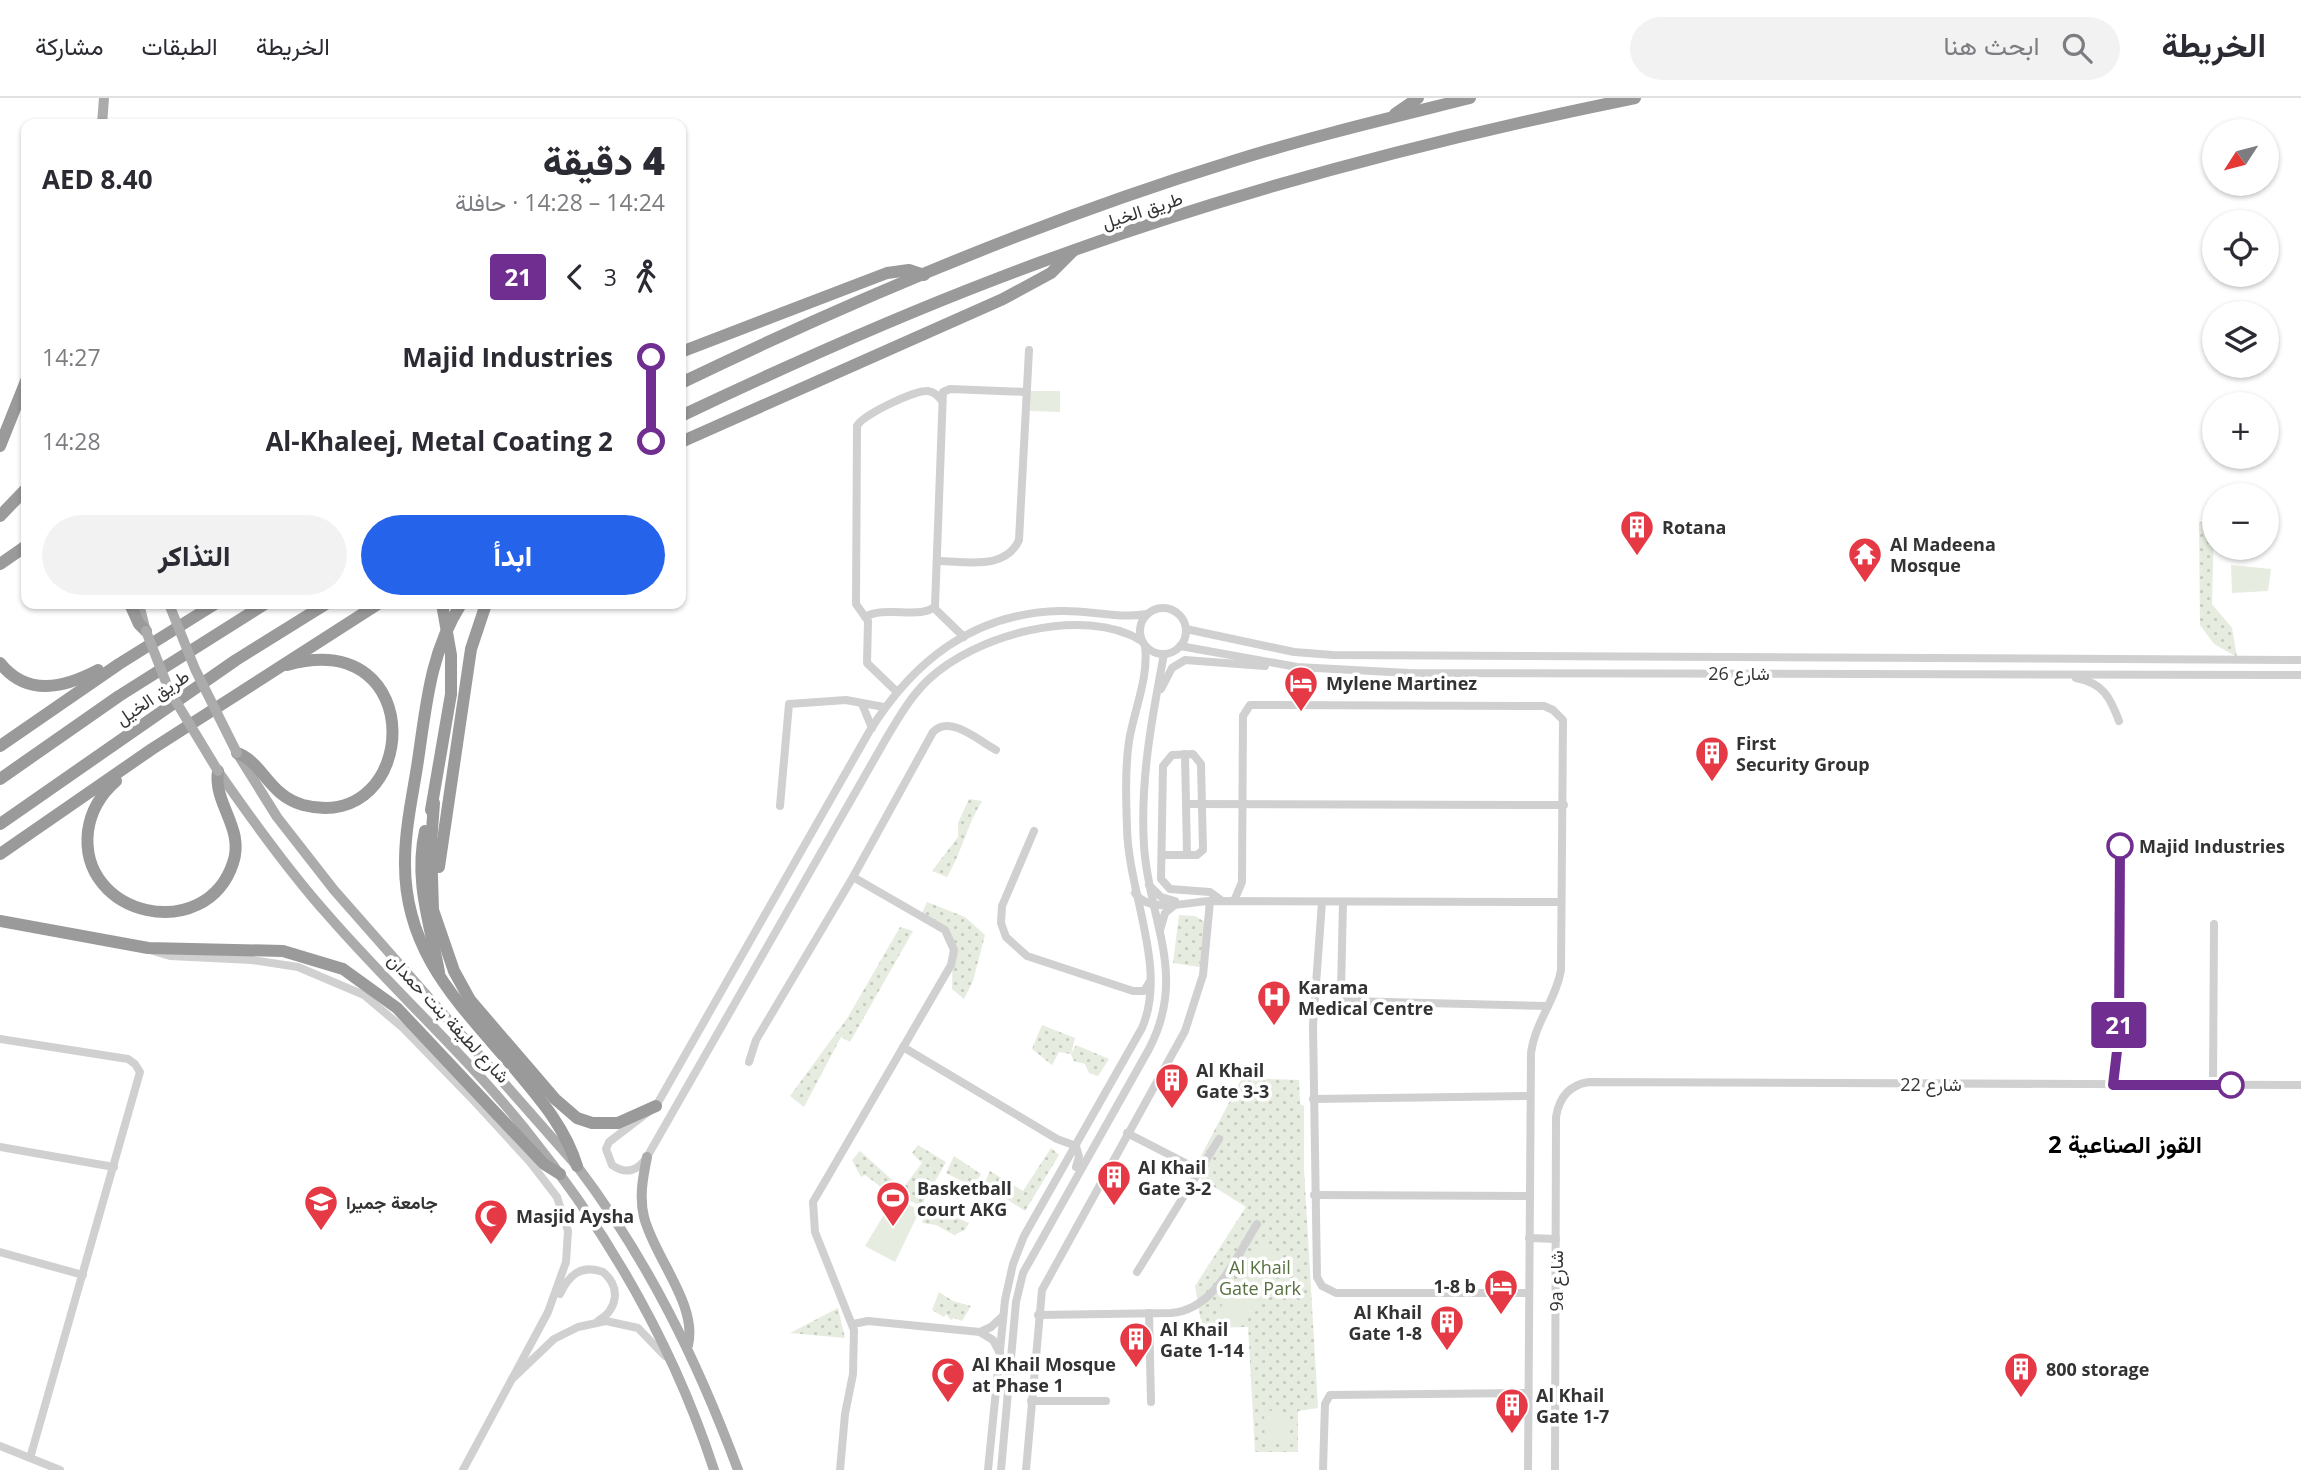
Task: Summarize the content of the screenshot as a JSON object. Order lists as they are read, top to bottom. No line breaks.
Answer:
{"streets":{"highway":["طريق الخيل"],"main road":["شارع لطيفة بنت حمدان"],"street":["شارع 26","شارع 22","9a شارع"]},"crossings":[["شارع 22","9a شارع"]],"districts":["القوز الصناعية 2"],"parks":["Al Khail Gate Park"],"places":{"building":["Rotana","First Security Group","Al Khail Gate 3-3","Al Khail Gate 3-2","Al Khail Gate 1-8","Al Khail Gate 1-14","800 storage","Al Khail Gate 1-7"],"temple":["Al Madeena Mosque"],"hotel":["Mylene Martinez","1-8 b"],"other":["Majid Industries"],"hospital":["Karama Medical Centre"],"sports":["Basketball court AKG"],"school or university":["جامعة جميرا"],"mosque":["Masjid Aysha","Al Khail Mosque at Phase 1"]},"lines":["bus line 21"],"north":"bottom left","page":{"header":"الخريطة","search":"ابحث هنا","nav":["الخريطة","الطبقات","مشاركة"],"on_map":"21","map_buttons":["+","−"],"heading":["4 دقيقة","14:24 – 14:28 · حافلة","AED 8.40"],"legs":["3","21"],"list":[{"name":"Majid Industries","value":"14:27"},{"name":"Al-Khaleej, Metal Coating 2","value":"14:28"}],"buttons":["ابدأ","التذاكر"]}}
